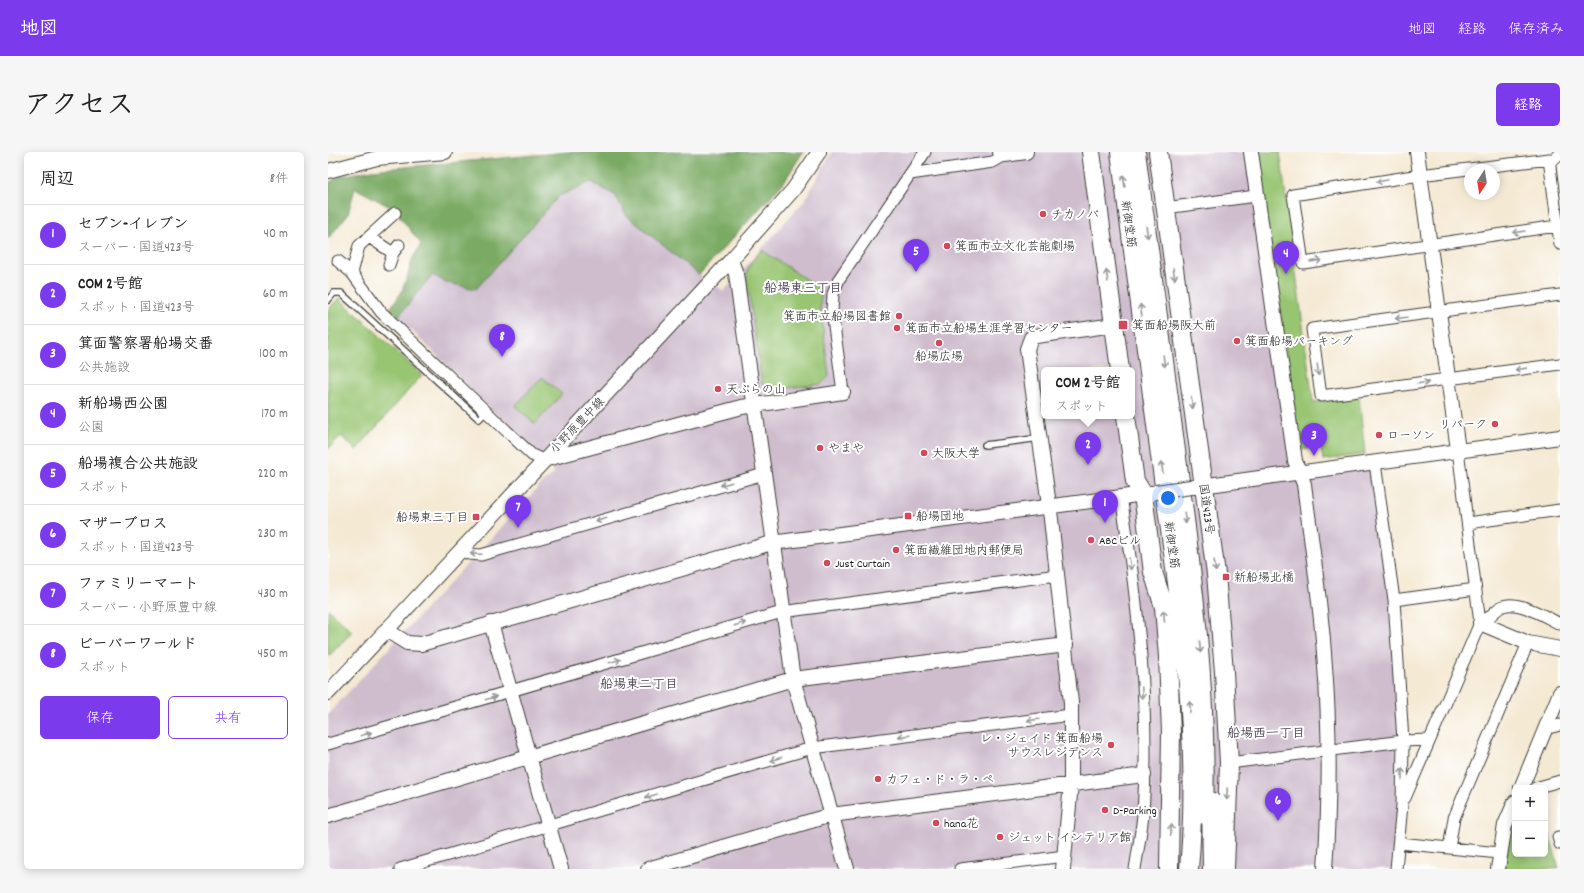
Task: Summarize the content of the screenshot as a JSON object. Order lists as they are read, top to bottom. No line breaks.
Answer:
{"streets":{"highway":["新御堂筋","国道423号"],"street":["小野原豊中線"]},"districts":["船場東三丁目","船場東二丁目","船場西一丁目"],"places":{"other":["チカノバ","箕面市立文化芸能劇場","箕面市立船場図書館","箕面市立船場生涯学習センター","箕面船場パーキング","船場広場","天ぷらの山","リパーク","ローソン","やまや","大阪大学","ABCビル","箕面繊維団地内郵便局","Just Curtain","レ・ジェイド 箕面船場 サウスレジデンス","カフェ・ド・ラ・ぺ","D-Parking","hana花","ジェット インテリア館"],"transit":["箕面船場阪大前","船場団地","船場東三丁目","新船場北橋"]},"north":"bottom","page":{"header":"地図","nav":["地図","経路","保存済み"],"title":"アクセス","buttons":["経路",["保存","共有"]],"heading":["周辺","8件"],"list":[{"mark":"1","name":"セブン-イレブン","note":"スーパー · 国道423号","value":"40 m"},{"mark":"2","name":"COM 2号館","note":"スポット · 国道423号","value":"60 m"},{"mark":"3","name":"箕面警察署船場交番","note":"公共施設","value":"100 m"},{"mark":"4","name":"新船場西公園","note":"公園","value":"170 m"},{"mark":"5","name":"船場複合公共施設","note":"スポット","value":"220 m"},{"mark":"6","name":"マザーブロス","note":"スポット · 国道423号","value":"230 m"},{"mark":"7","name":"ファミリーマート","note":"スーパー · 小野原豊中線","value":"430 m"},{"mark":"8","name":"ビーバーワールド","note":"スポット","value":"450 m"}],"pins":["5","4","8","3","2","1","7","6"],"popup":["COM 2号館","スポット"],"map_buttons":["+","−"]}}
